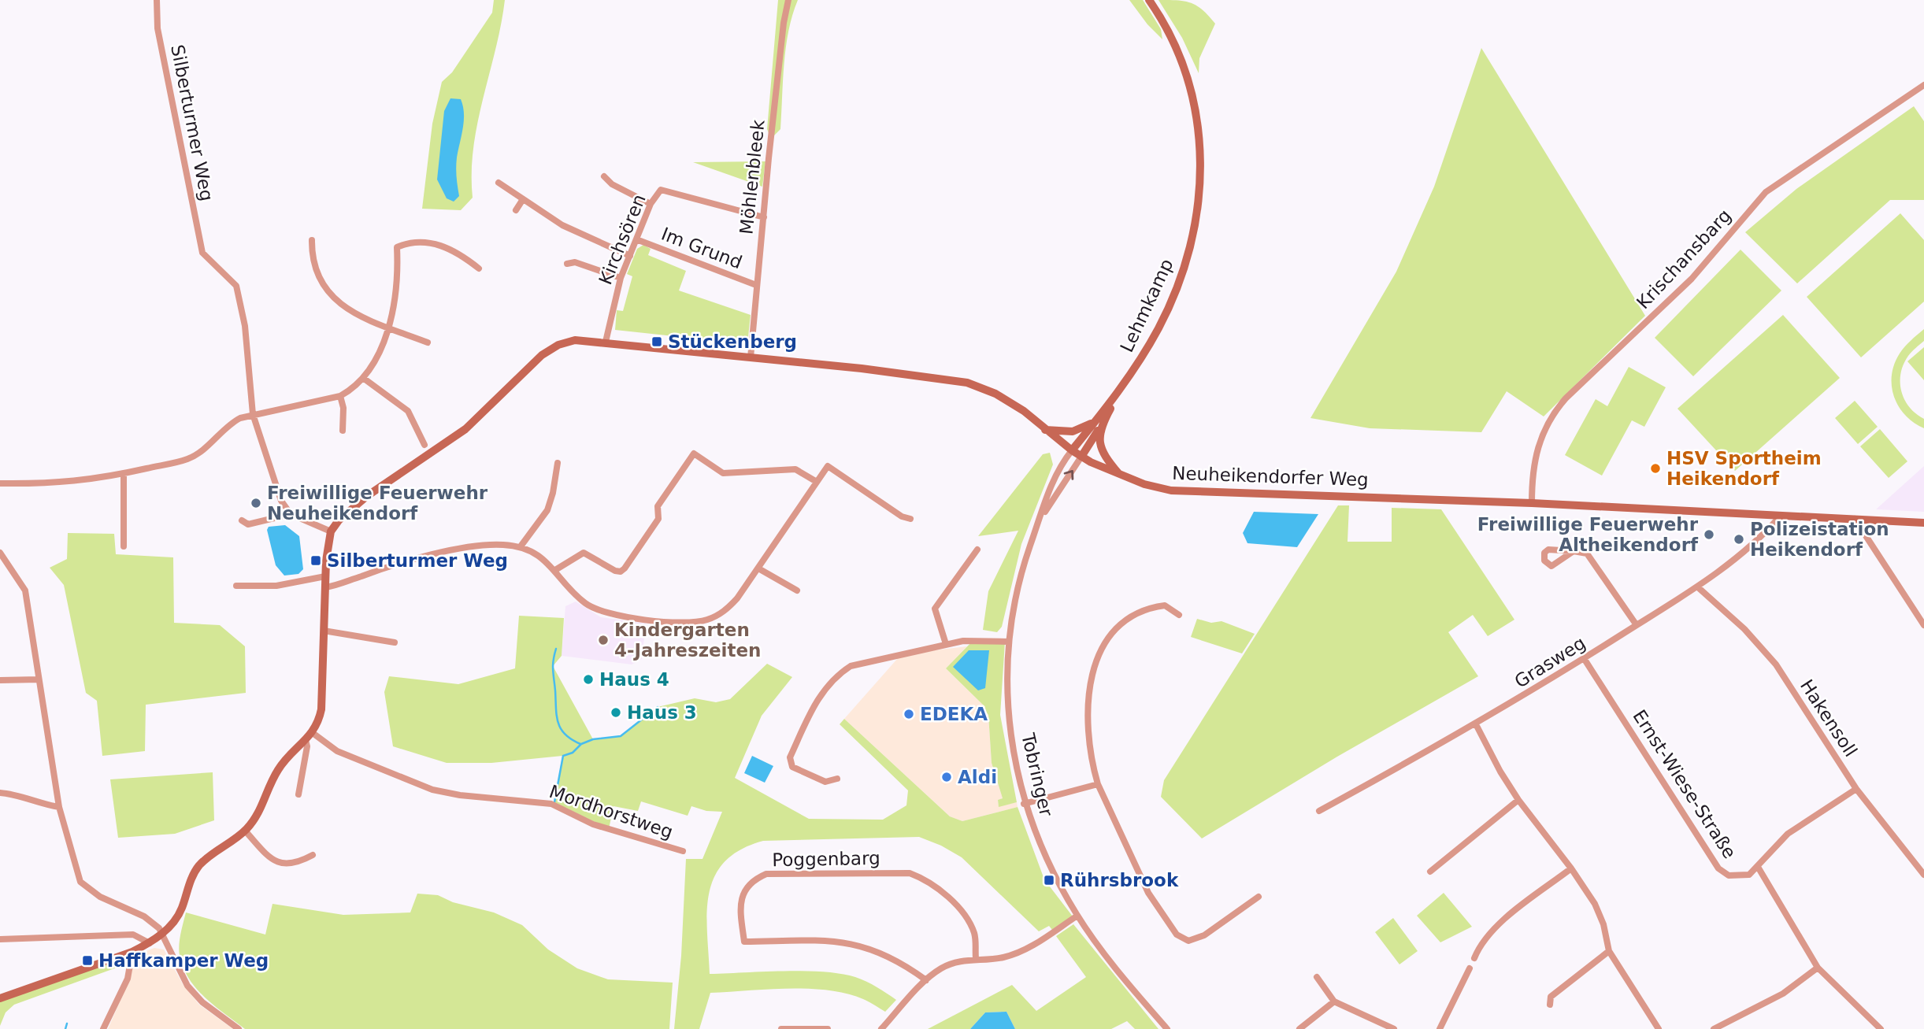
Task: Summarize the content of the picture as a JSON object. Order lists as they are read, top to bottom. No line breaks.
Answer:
{"streets":{"street":["Silberturmer Weg","Möhlenbleek","Kirchsören","Im Grund","Krischansbarg","Lehmkamp","Neuheikendorfer Weg","Grasweg","Hakensoll","Tobringer","Ernst-Wiese-Straße","Mordhorstweg","Poggenbarg"]},"crossings":[["Möhlenbleek","Kirchsören"],["Möhlenbleek","Im Grund"],["Möhlenbleek","Neuheikendorfer Weg"],["Kirchsören","Im Grund"],["Kirchsören","Neuheikendorfer Weg"],["Krischansbarg","Neuheikendorfer Weg"],["Neuheikendorfer Weg","Grasweg"],["Neuheikendorfer Weg","Tobringer"],["Grasweg","Hakensoll"],["Grasweg","Ernst-Wiese-Straße"],["Hakensoll","Ernst-Wiese-Straße"]],"places":{"transit":["Stückenberg","Silberturmer Weg","Rührsbrook","Haffkamper Weg"],"other":["HSV Sportheim Heikendorf","Freiwillige Feuerwehr Neuheikendorf","Freiwillige Feuerwehr Altheikendorf","Polizeistation Heikendorf","Kindergarten 4-Jahreszeiten","Haus 4","Haus 3","EDEKA","Aldi"]}}
